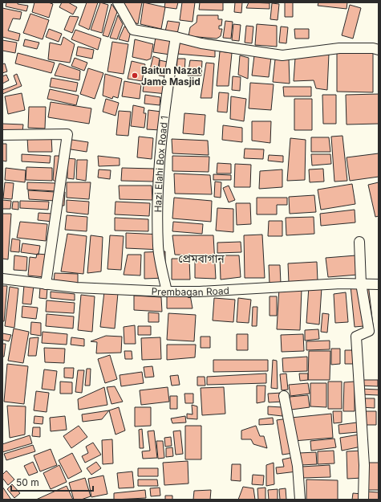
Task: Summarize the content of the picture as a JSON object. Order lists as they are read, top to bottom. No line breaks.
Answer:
{"streets":{"street":["Hazi Elahi Box Road 1","Prembagan Road"]},"crossings":[["Hazi Elahi Box Road 1","Prembagan Road"]],"districts":["প্রেমবাগান"],"places":["Baitun Nazat Jame Masjid"],"scale_bar":"50 m"}
